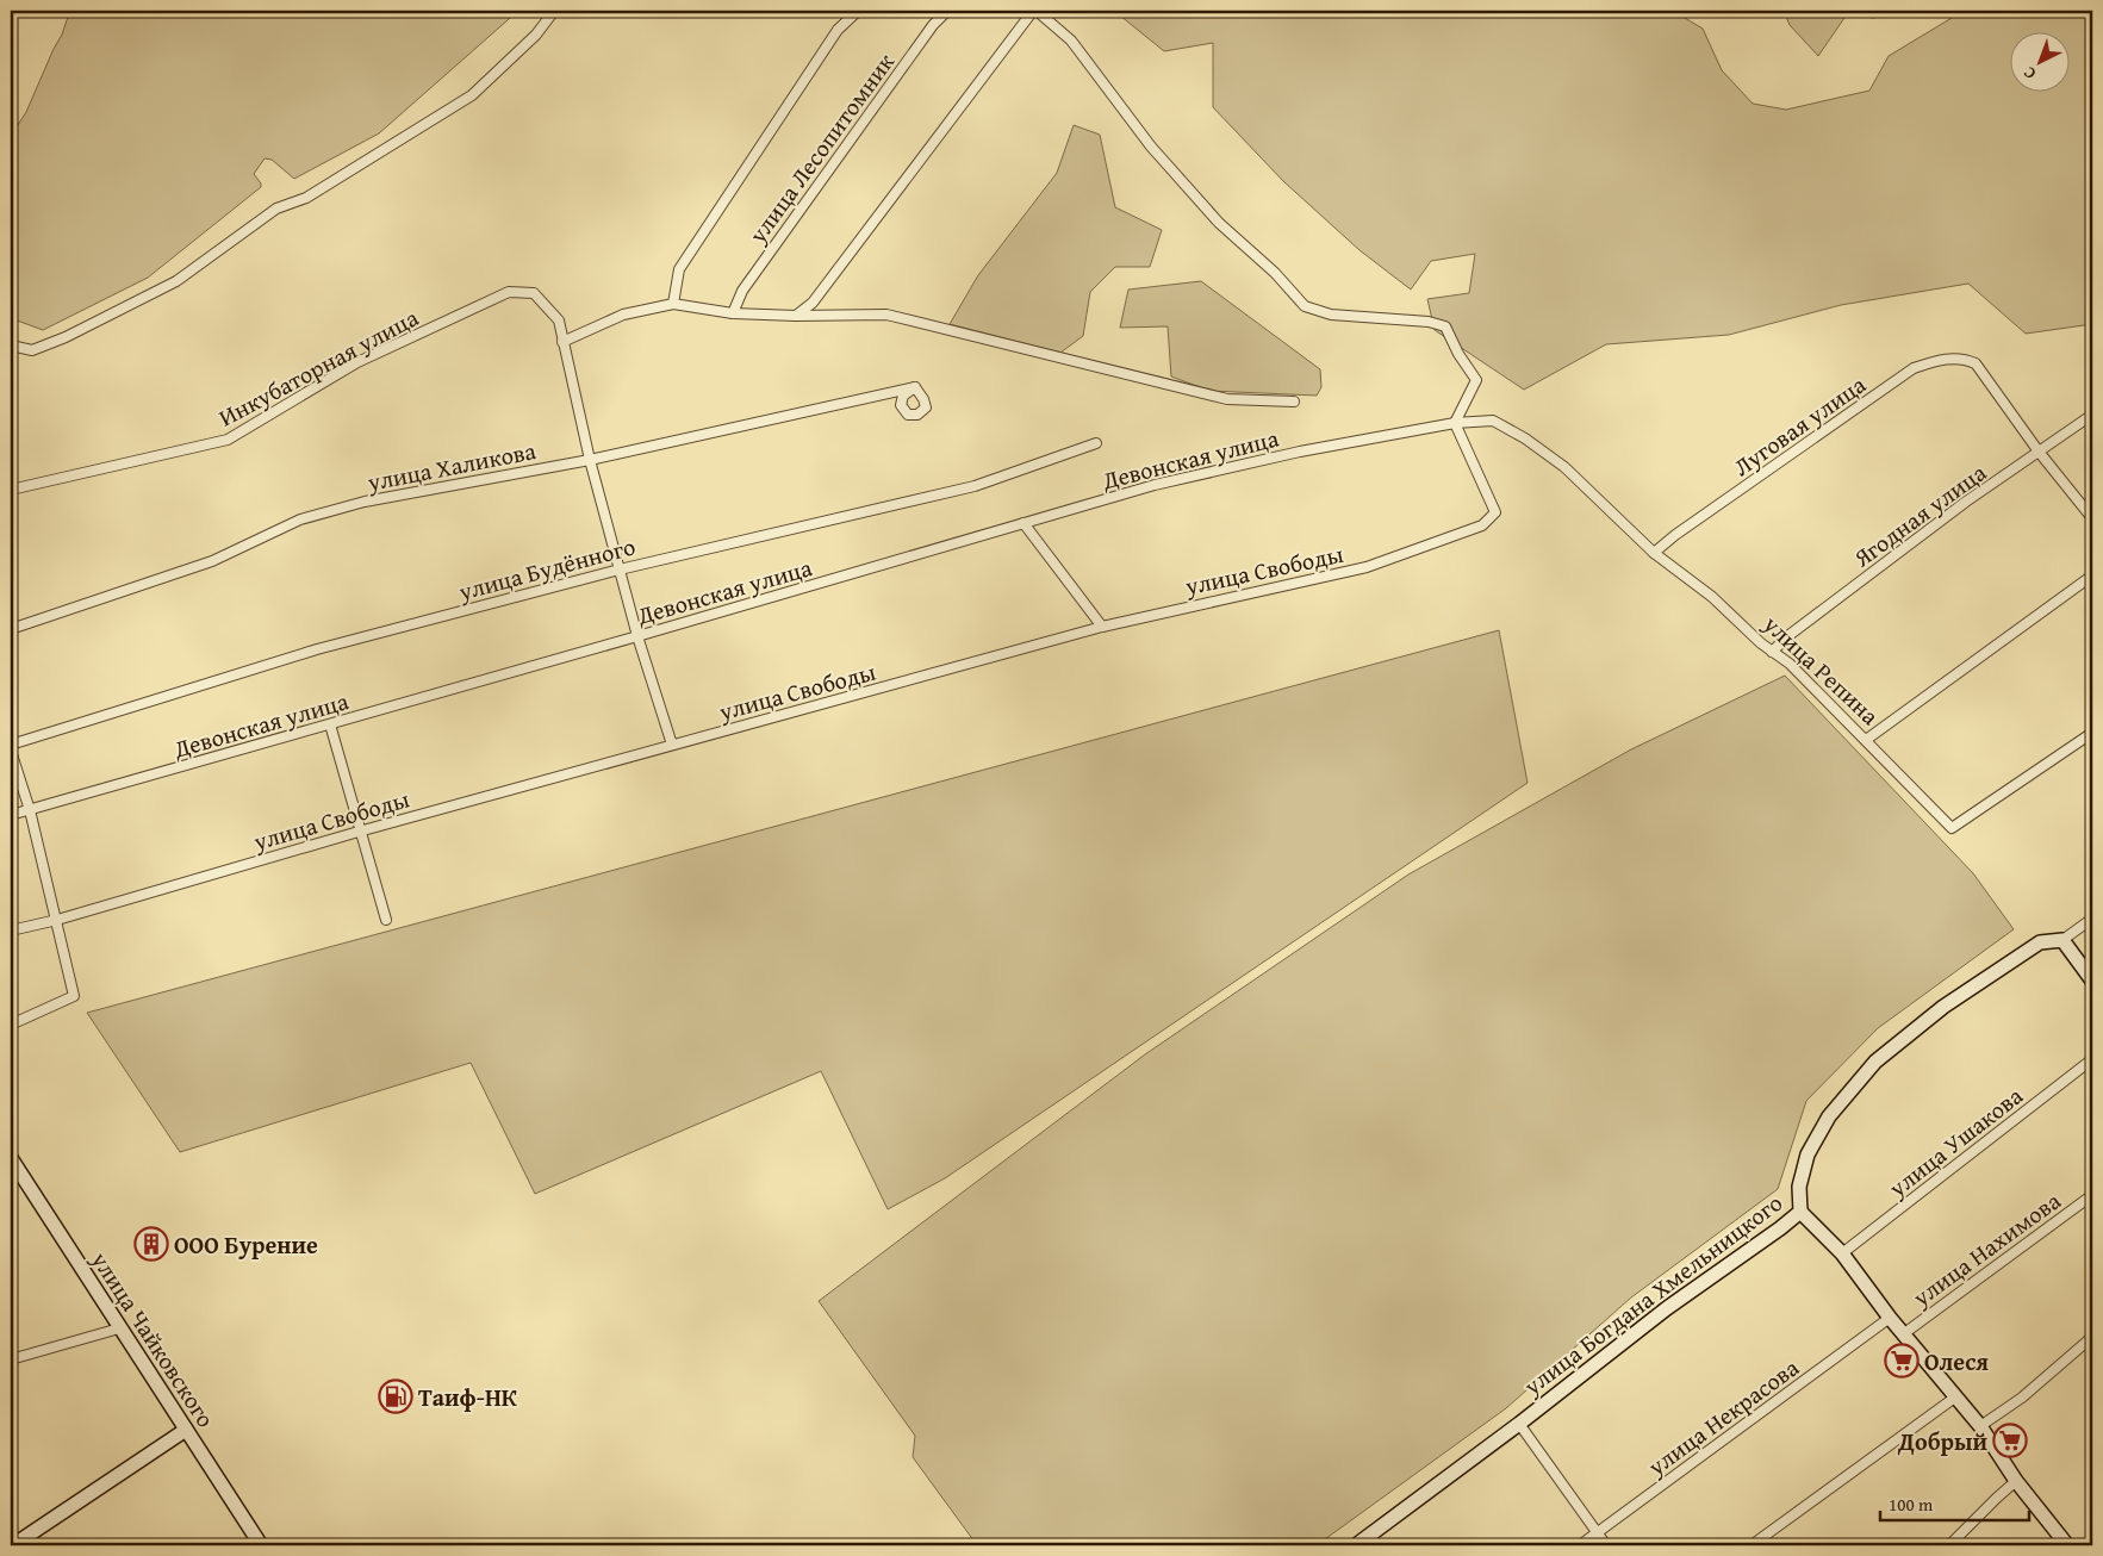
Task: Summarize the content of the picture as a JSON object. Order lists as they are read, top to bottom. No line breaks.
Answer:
{"streets":{"street":["улица Лесопитомник","Инкубаторная улица","Луговая улица","Девонская улица","улица Халикова","Ягодная улица","улица Будённого","улица Свободы","улица Репина","улица Ушакова","улица Нахимова","улица Богдана Хмельницкого","улица Чайковского","улица Некрасова"]},"crossings":[["Инкубаторная улица","Девонская улица"],["Инкубаторная улица","улица Халикова"],["Инкубаторная улица","улица Будённого"],["Инкубаторная улица","улица Свободы"],["Луговая улица","Девонская улица"],["Луговая улица","Ягодная улица"],["Луговая улица","улица Репина"],["Девонская улица","улица Свободы"],["Девонская улица","улица Репина"],["Ягодная улица","улица Репина"]],"places":{"building":["ООО Бурение"],"supermarket":["Олеся","Добрый"],"fuel station":["Таиф-НК"]},"scale_bar":"100 m","north":"bottom left"}
